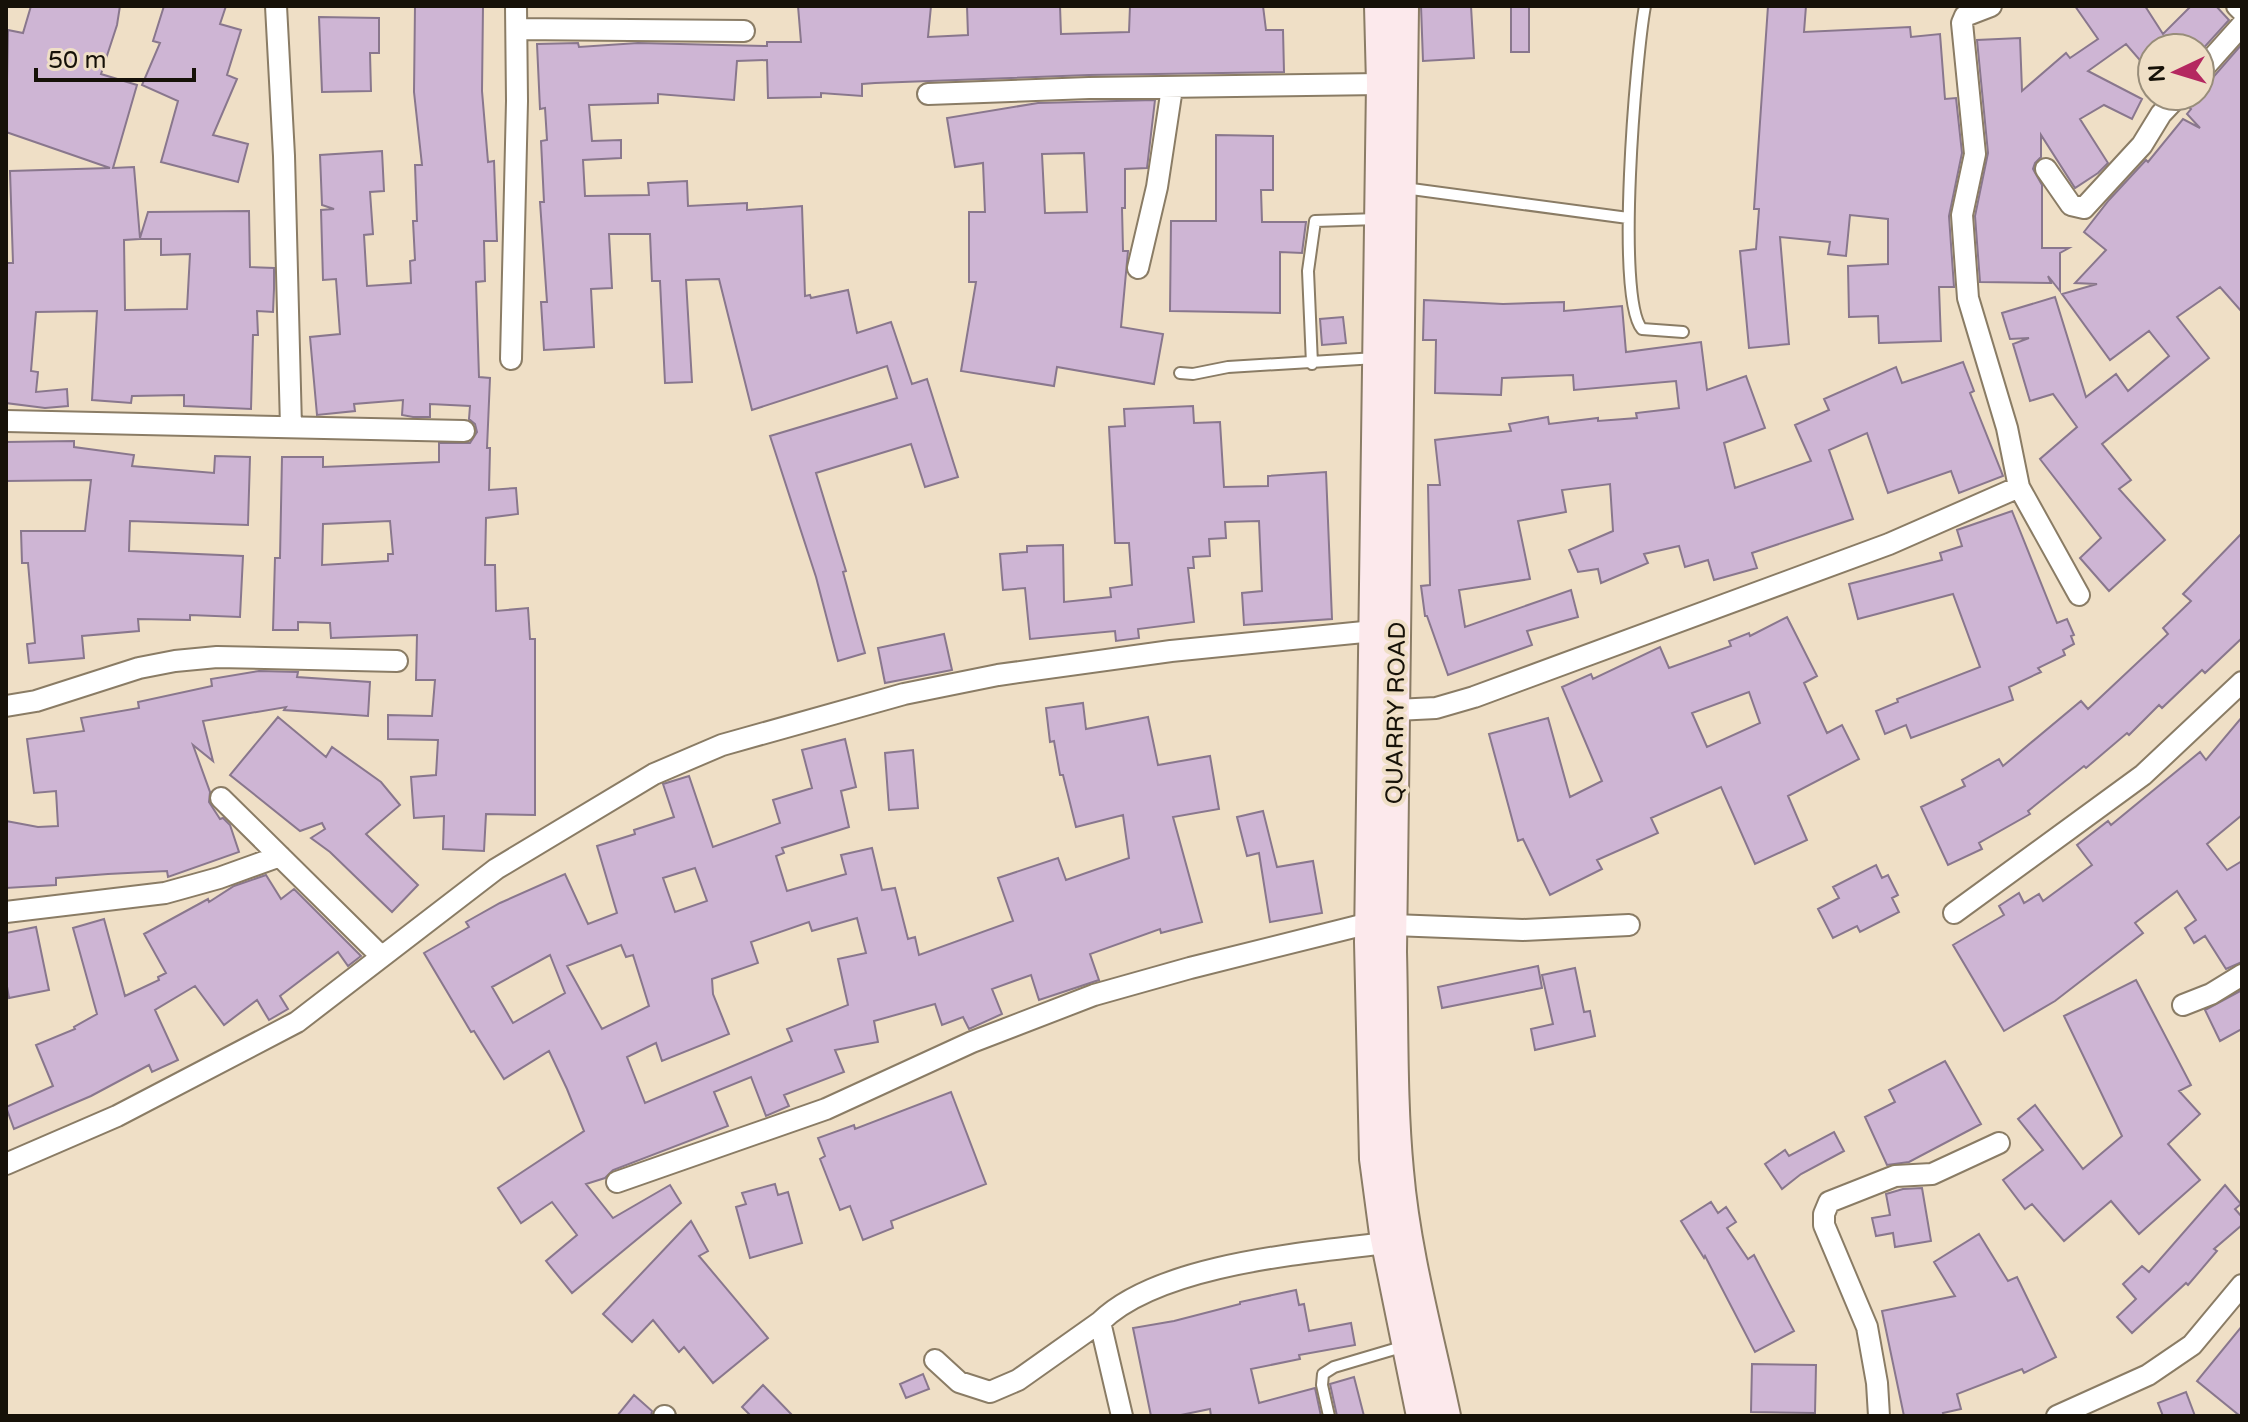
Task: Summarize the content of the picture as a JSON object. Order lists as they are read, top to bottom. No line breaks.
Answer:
{"streets":{"main road":["QUARRY ROAD"]},"scale_bar":"50 m","north":"left"}
